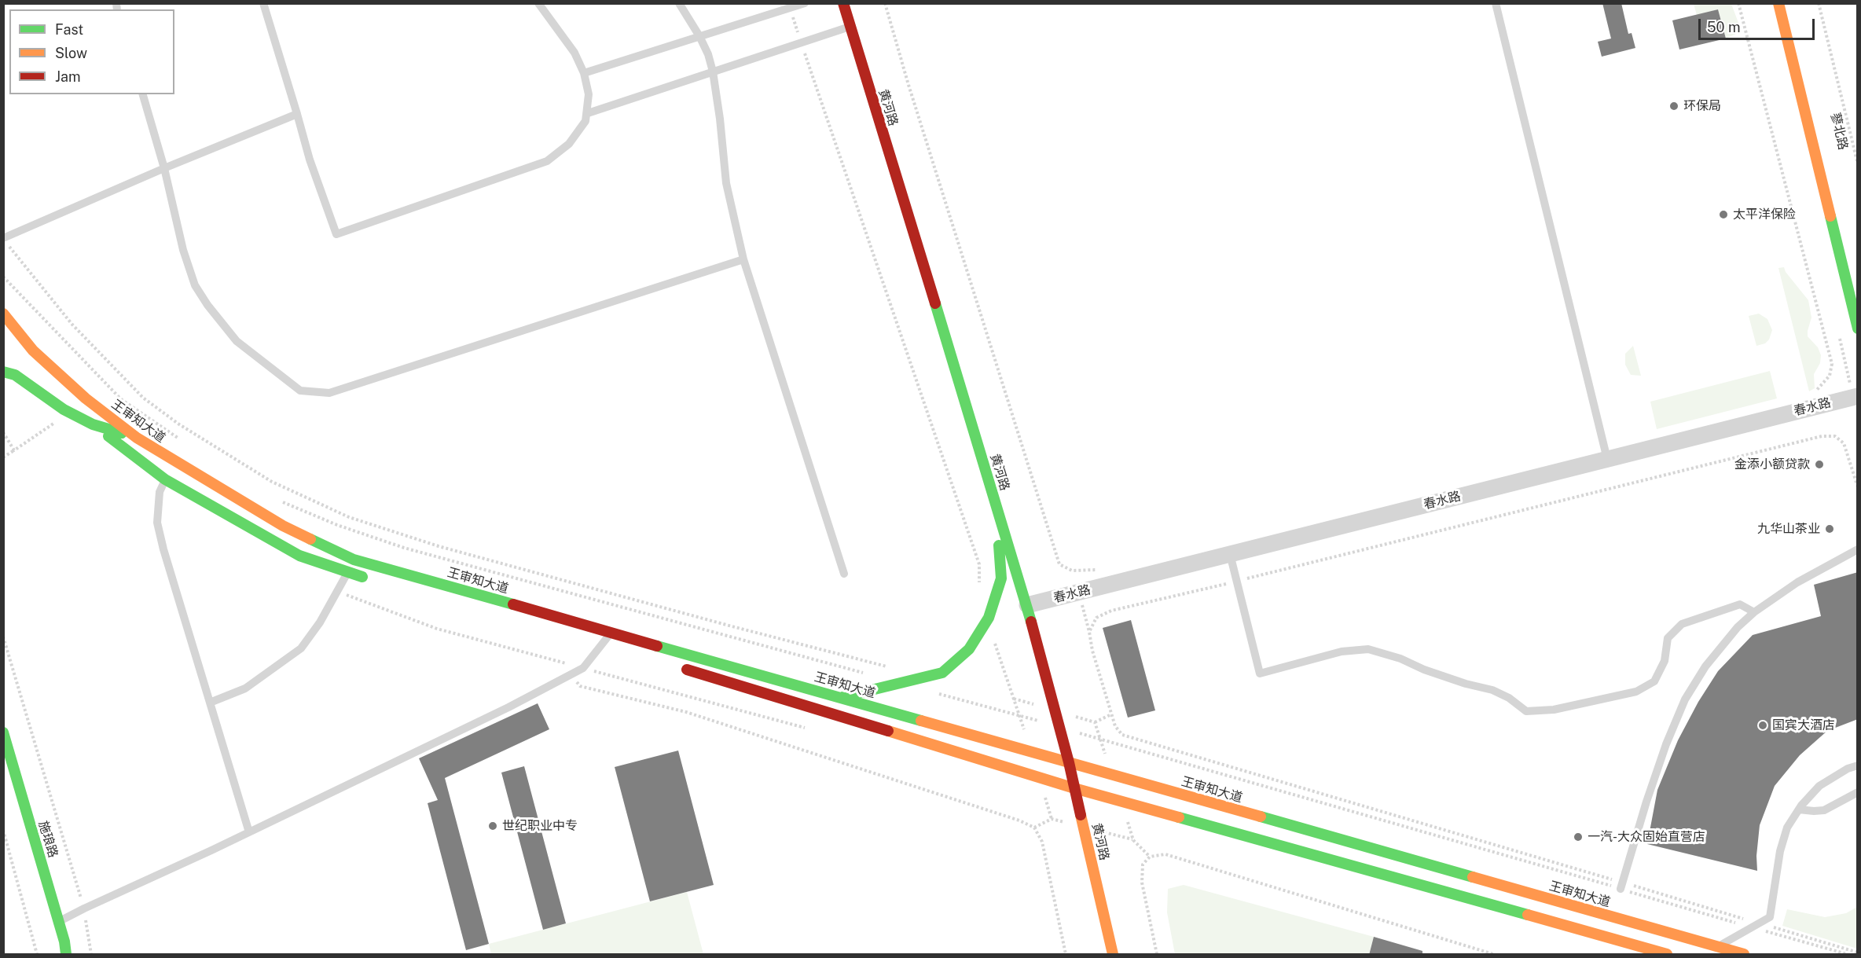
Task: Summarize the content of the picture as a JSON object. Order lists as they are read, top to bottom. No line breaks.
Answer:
{"streets":{"main road":["黄河路","王审知大道","施琅路"],"street":["春水路"]},"crossings":[["黄河路","春水路"],["黄河路","王审知大道"]],"places":["环保局","太平洋保险","金添小额贷款","九华山茶业","国宾大酒店","世纪职业中专","一汽-大众固始直营店"],"legend":["Fast","Slow","Jam"],"scale_bar":"50 m"}
